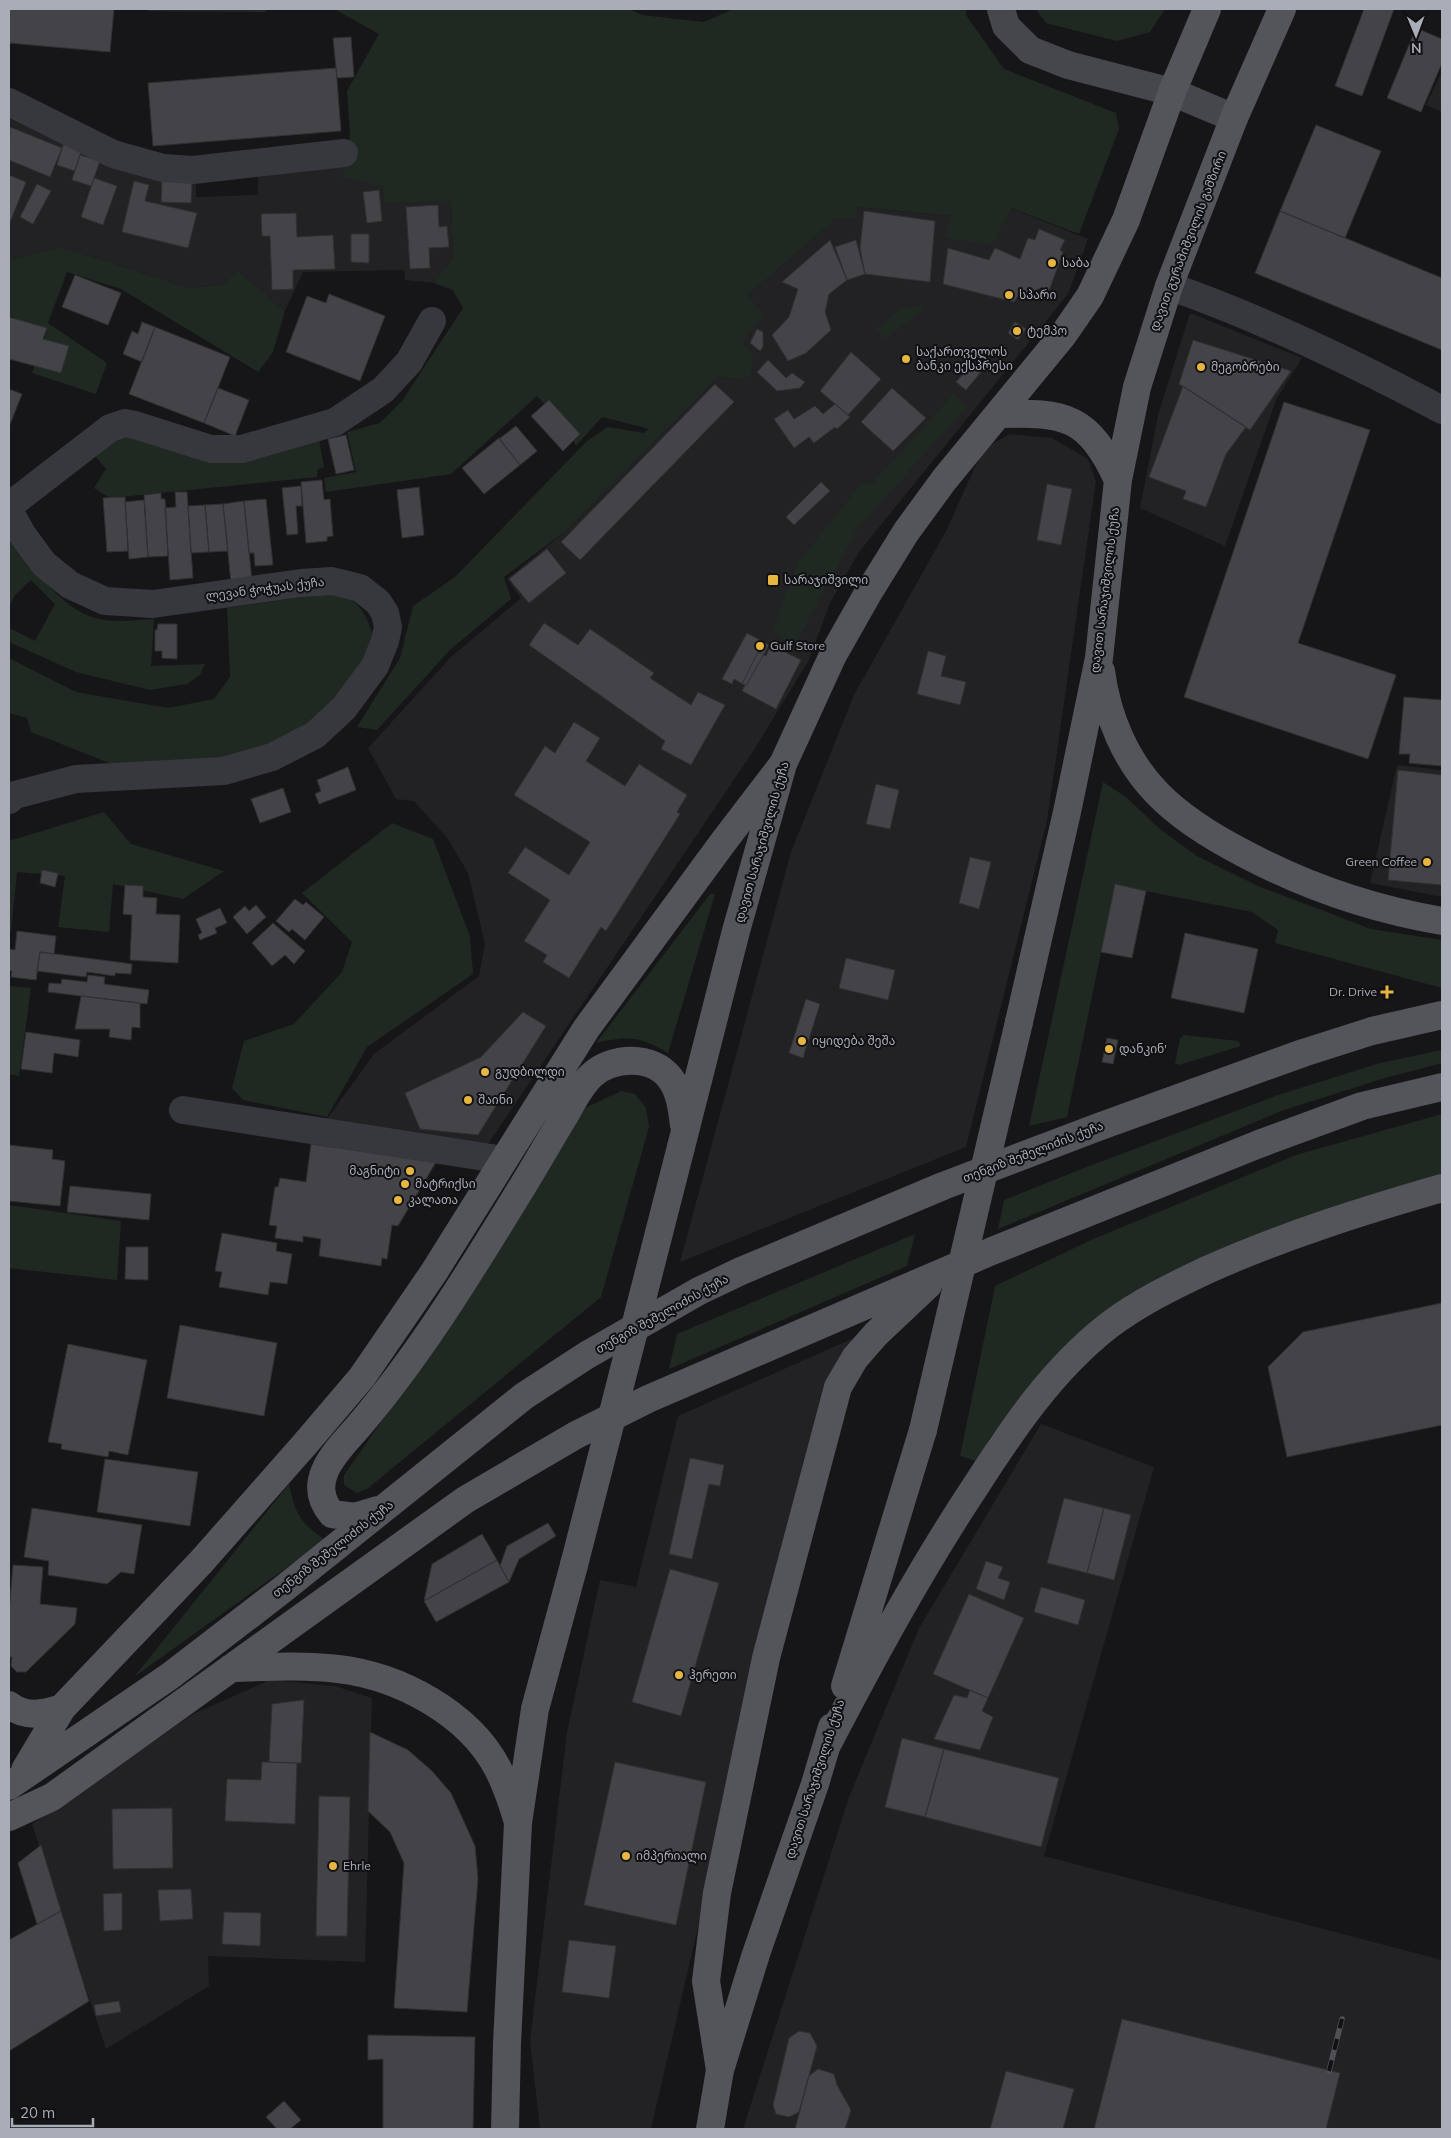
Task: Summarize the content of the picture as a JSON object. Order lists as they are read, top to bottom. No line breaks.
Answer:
{"streets":{"main road":["დავით გურამიშვილის გამზირი","დავით სარაჯიშვილის ქუჩა","თენგიზ შეშელიძის ქუჩა"],"street":["ლევან ჭოჭუას ქუჩა"]},"crossings":[["დავით გურამიშვილის გამზირი","დავით სარაჯიშვილის ქუჩა"]],"places":{"other":["საბა","სპარი","ტემპო","საქართველოს ბანკი ექსპრესი","მეგობრები","Gulf Store","Green Coffee","იყიდება შეშა","დანკინ'","გუდბილდი","შაინი","მაგნიტი","მატრიქსი","კალათა","ჰერეთი","იმპერიალი","Ehrle"],"transit":["სარაჯიშვილი"],"health":["Dr. Drive"]},"scale_bar":"20 m","north":"bottom"}
